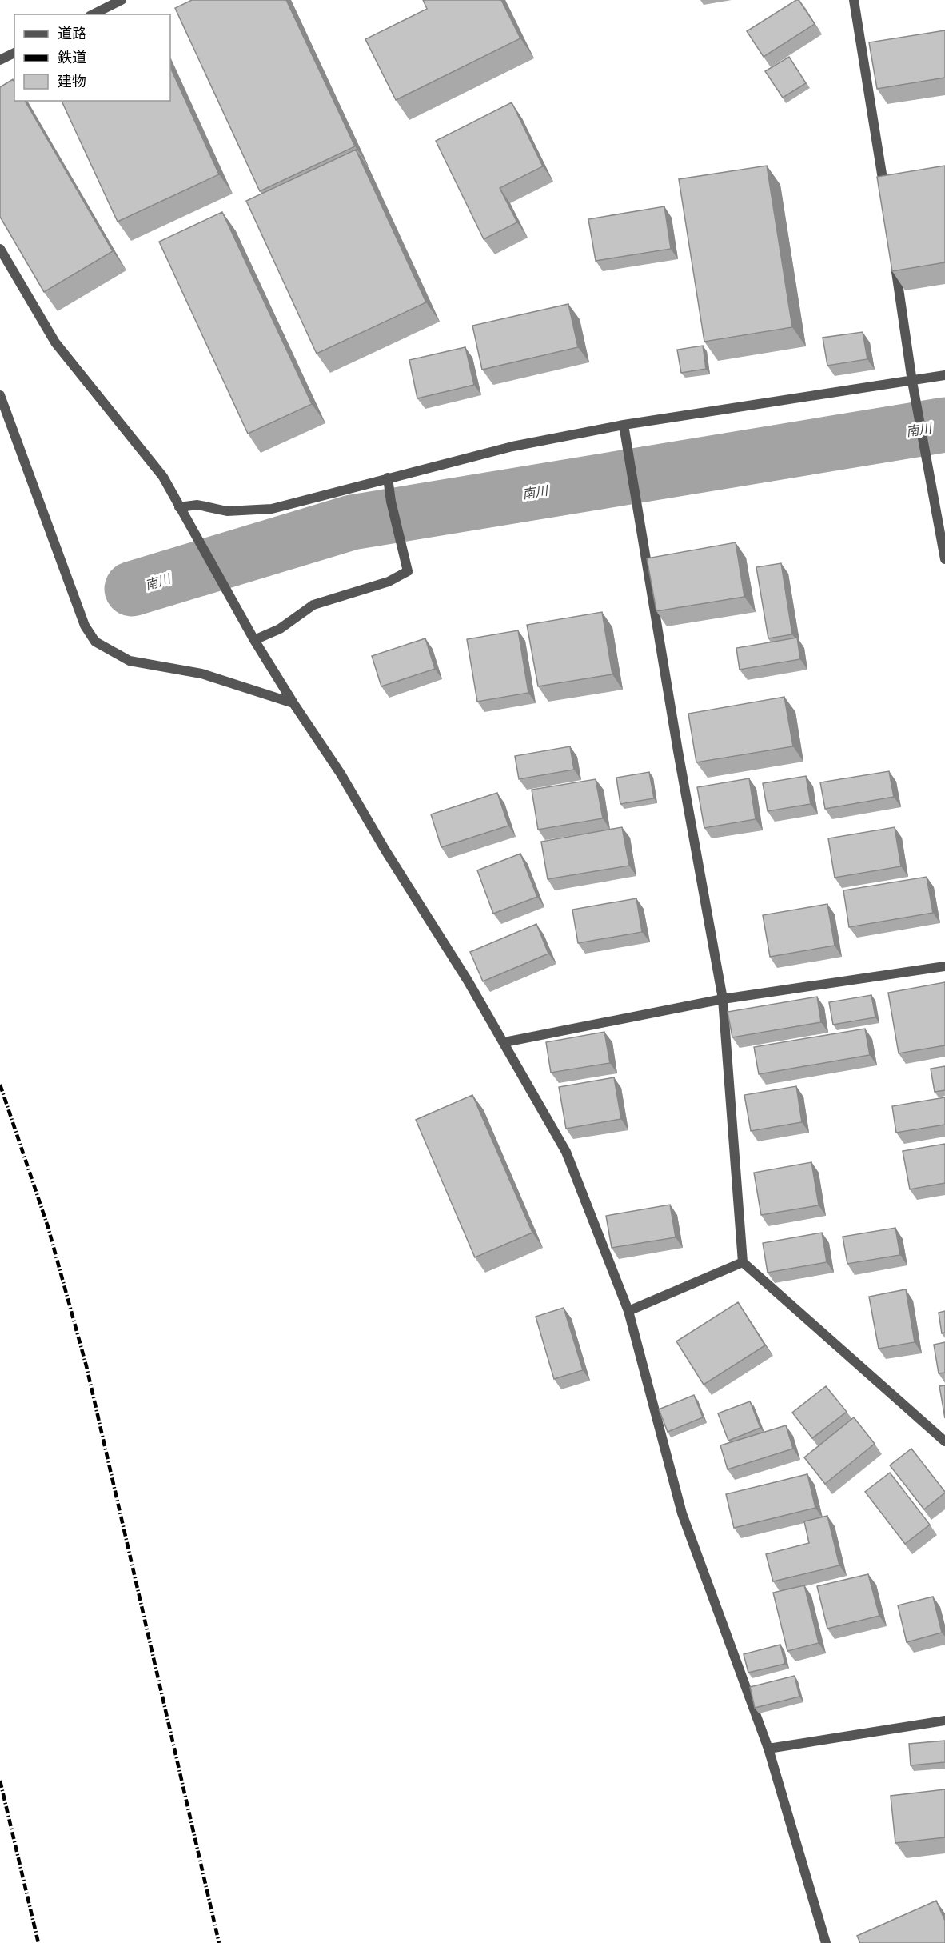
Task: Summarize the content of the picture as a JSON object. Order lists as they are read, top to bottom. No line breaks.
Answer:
{"water":["南川"],"legend":["道路","鉄道","建物"]}
